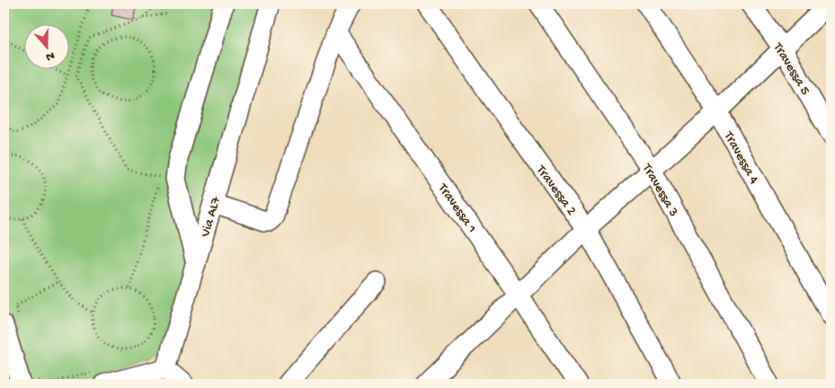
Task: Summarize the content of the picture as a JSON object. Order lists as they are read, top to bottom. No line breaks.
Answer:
{"streets":{"street":["Travessa 5","Travessa 4","Travessa 2","Travessa 3","Travessa 1","Via AL7"]},"north":"bottom"}
